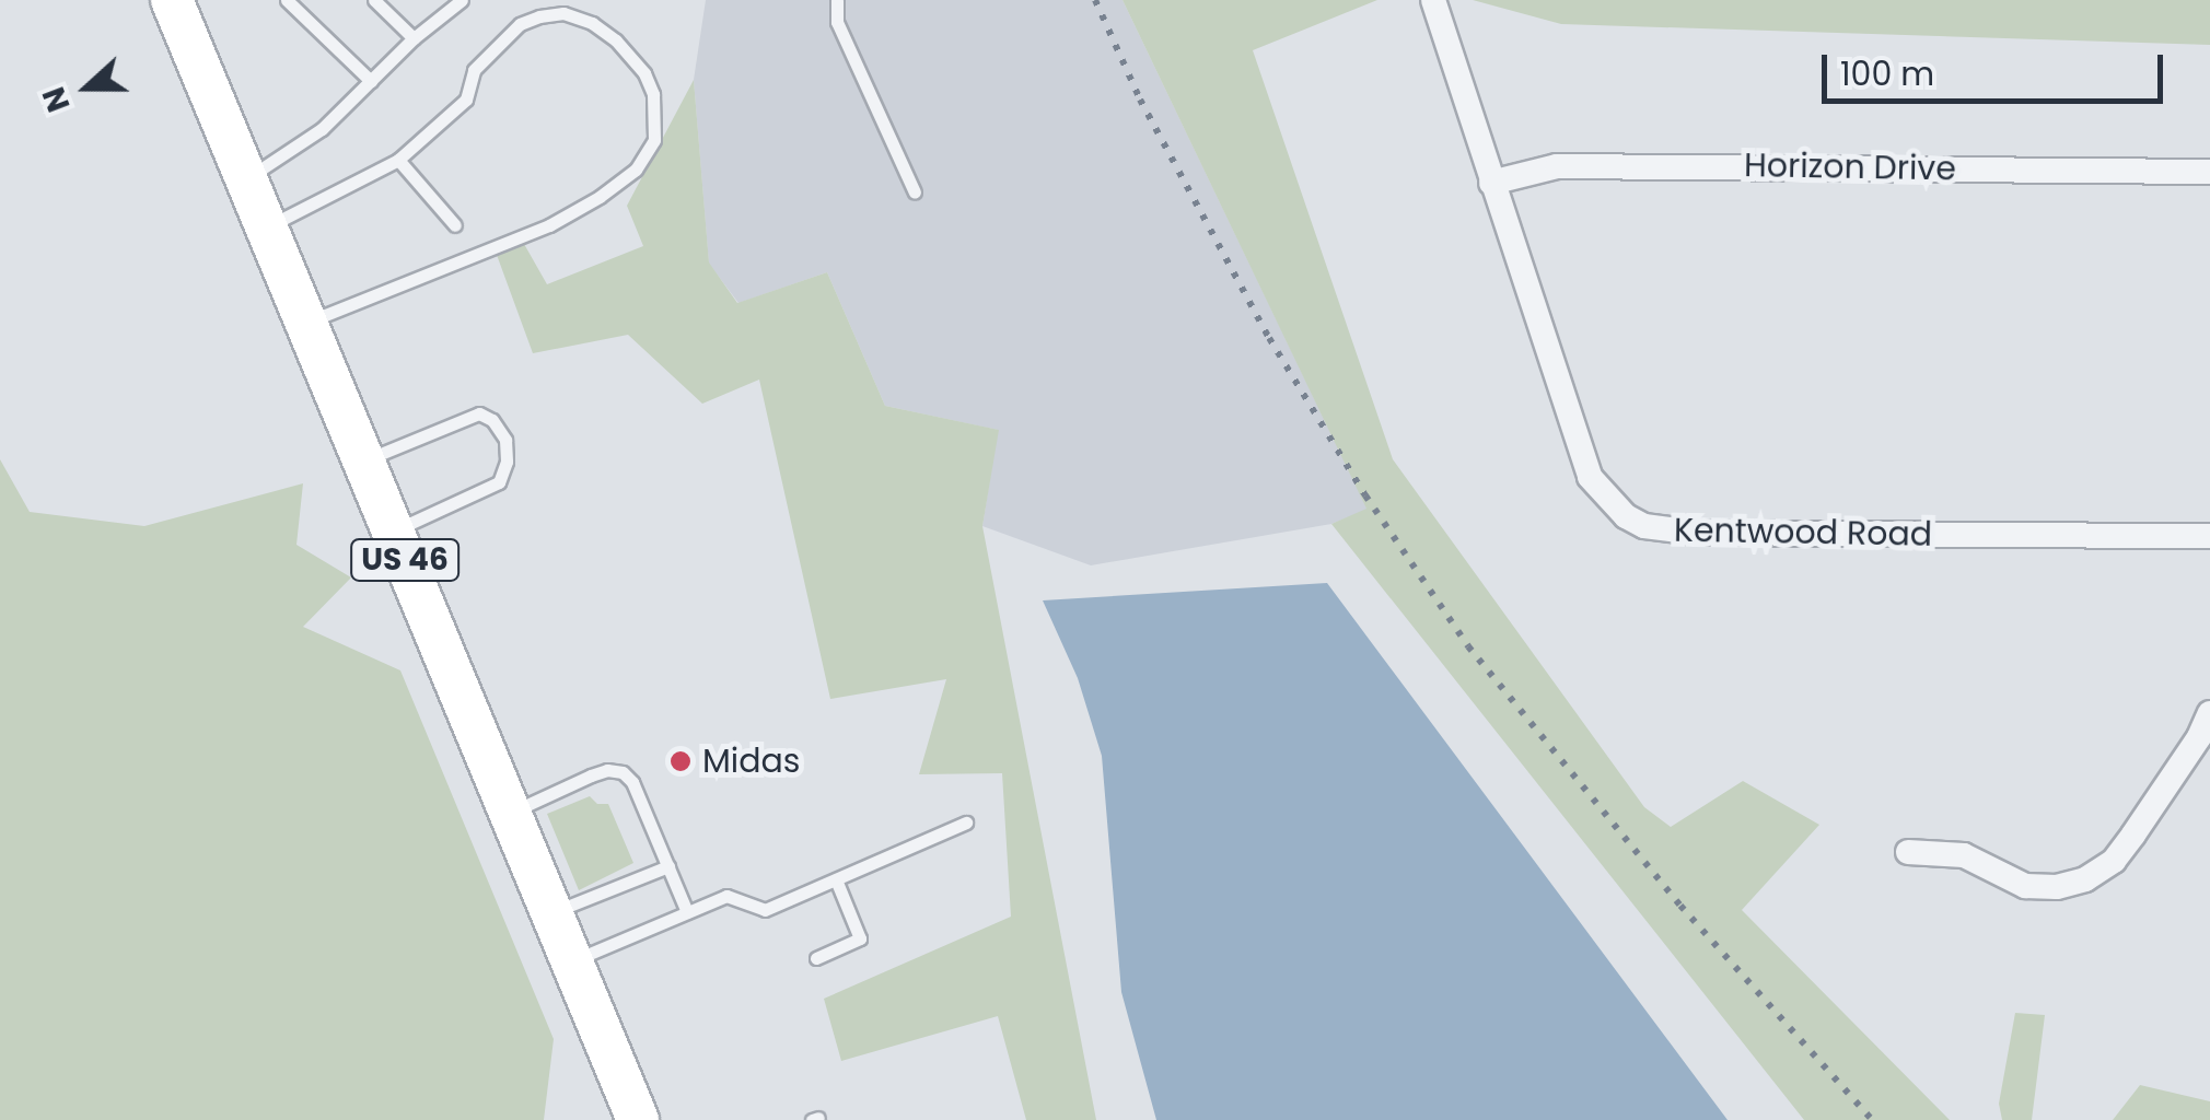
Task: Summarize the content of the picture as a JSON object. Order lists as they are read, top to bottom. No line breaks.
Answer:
{"streets":{"main road":["US 46"],"street":["Horizon Drive","Kentwood Road"]},"crossings":[["Horizon Drive","Kentwood Road"]],"places":["Midas"],"scale_bar":"100 m","north":"left"}
